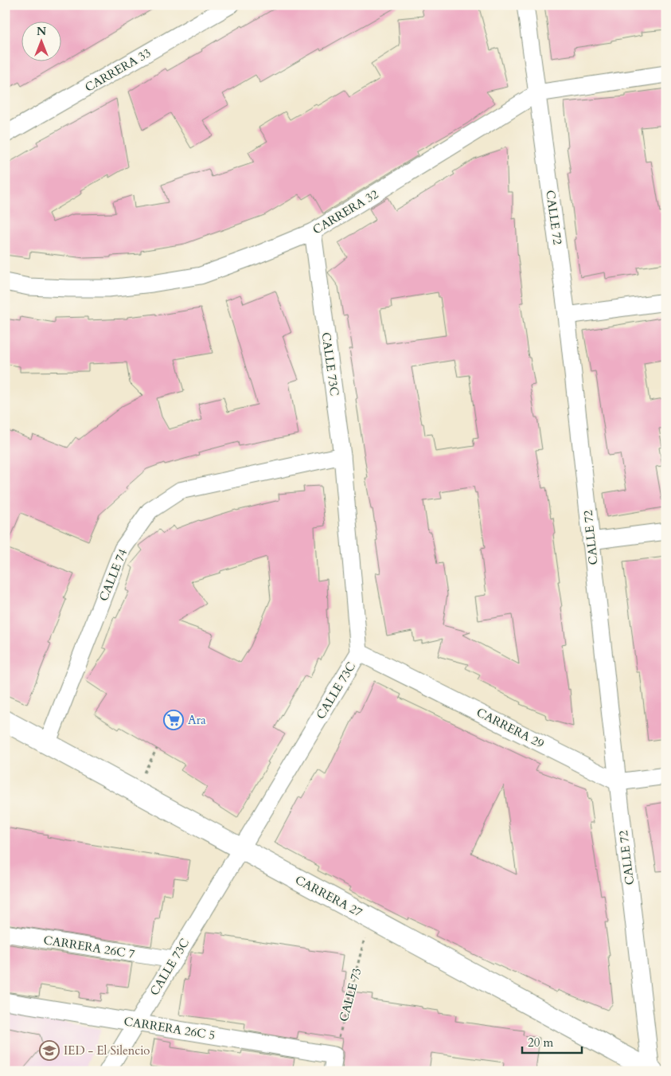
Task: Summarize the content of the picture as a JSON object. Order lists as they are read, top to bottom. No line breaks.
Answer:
{"streets":{"street":["CARRERA 33","CARRERA 32","CALLE 72","CALLE 73C","CALLE 74","CARRERA 29","CARRERA 27","CARRERA 26C 7","CARRERA 26C 5"],"path":["CALLE 73"]},"crossings":[["CARRERA 32","CALLE 72"],["CARRERA 32","CALLE 73C"],["CALLE 72","CARRERA 29"],["CALLE 72","CARRERA 27"],["CALLE 73C","CALLE 74"],["CALLE 73C","CARRERA 29"],["CALLE 73C","CARRERA 27"],["CALLE 73C","CARRERA 26C 7"],["CALLE 73C","CARRERA 26C 5"],["CALLE 74","CARRERA 27"],["CARRERA 27","CALLE 73"],["CALLE 73","CARRERA 26C 5"]],"places":{"supermarket":["Ara"],"school or university":["IED - El Silencio"]},"scale_bar":"20 m","north":"top"}
